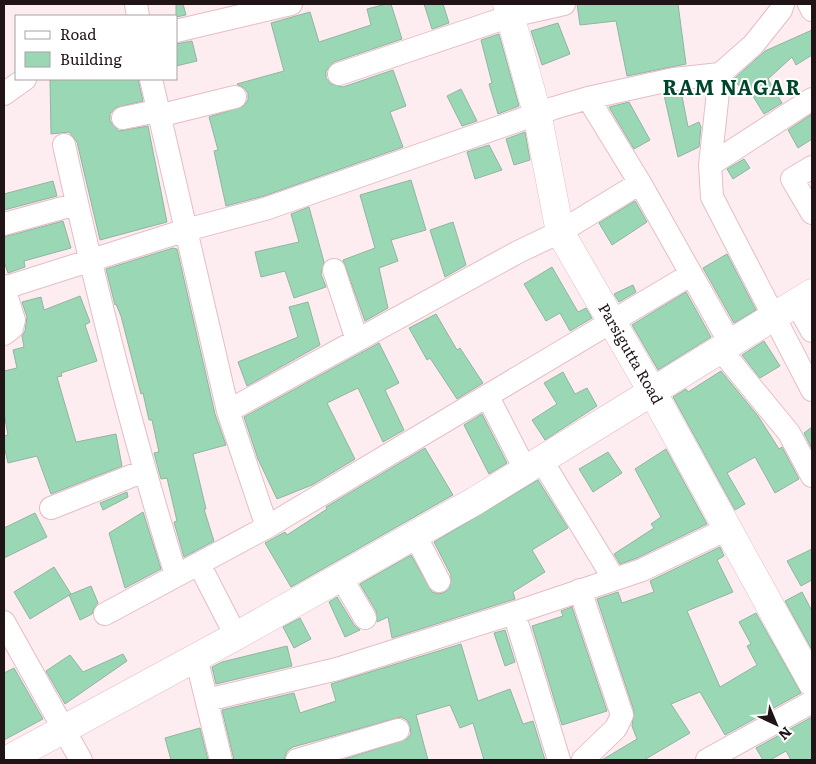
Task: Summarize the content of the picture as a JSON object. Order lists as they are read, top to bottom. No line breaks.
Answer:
{"streets":{"street":["Parsigutta Road"]},"districts":["RAM NAGAR"],"legend":["Road","Building"],"north":"bottom right"}
